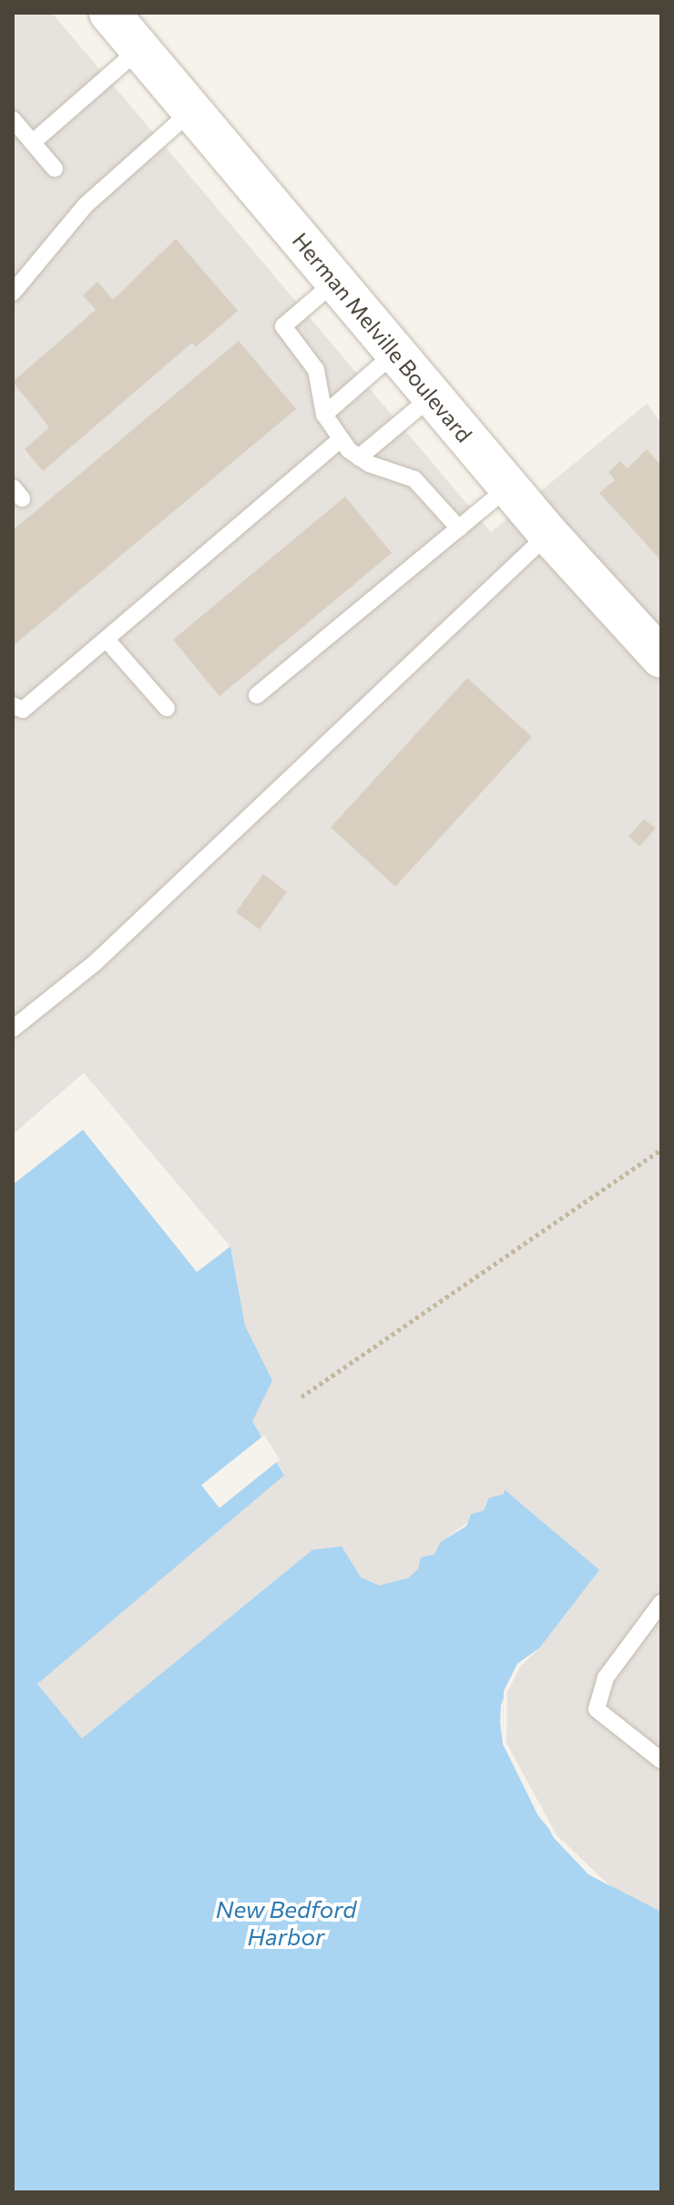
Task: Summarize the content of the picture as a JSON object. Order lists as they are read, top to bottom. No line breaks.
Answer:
{"streets":{"street":["Herman Melville Boulevard"]},"water":["New Bedford Harbor"]}
